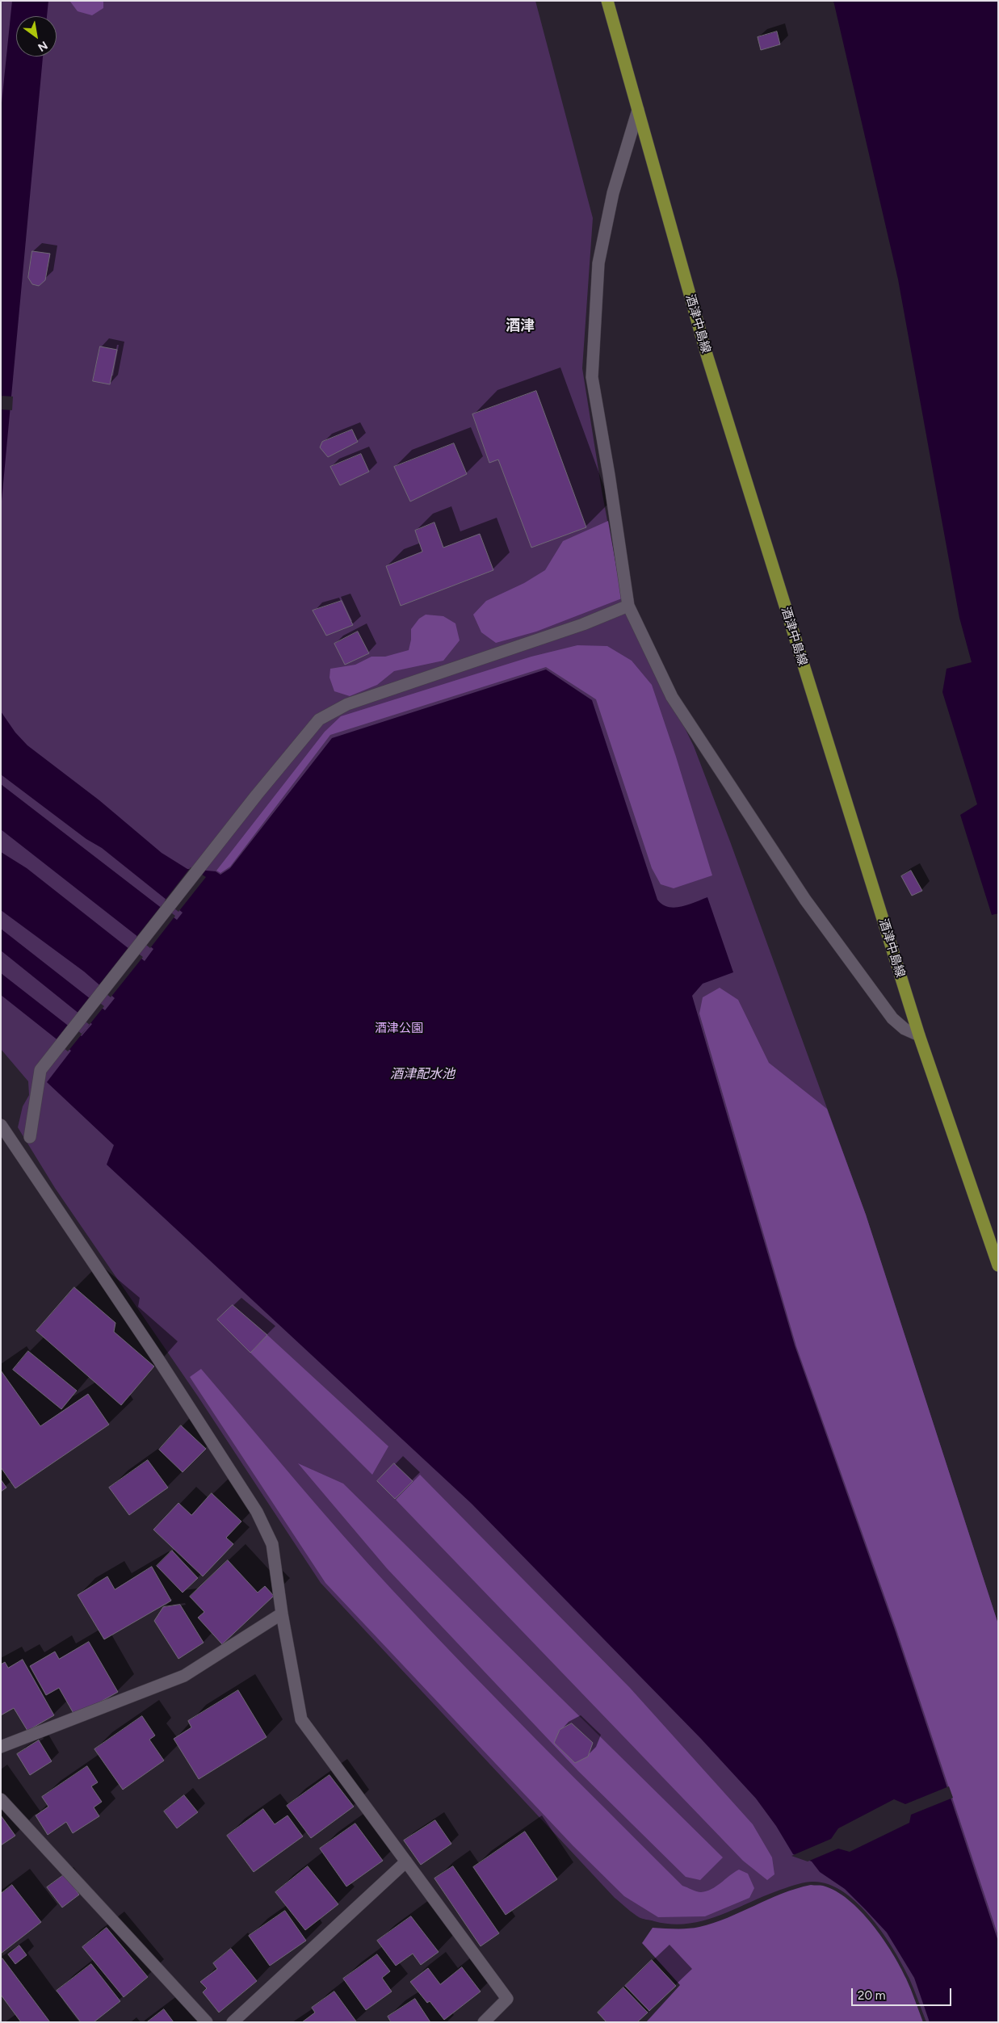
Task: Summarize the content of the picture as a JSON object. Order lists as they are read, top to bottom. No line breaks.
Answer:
{"streets":{"main road":["酒津中島線"]},"districts":["酒津"],"water":["酒津配水池"],"parks":["酒津公園"],"scale_bar":"20 m","north":"bottom right"}
